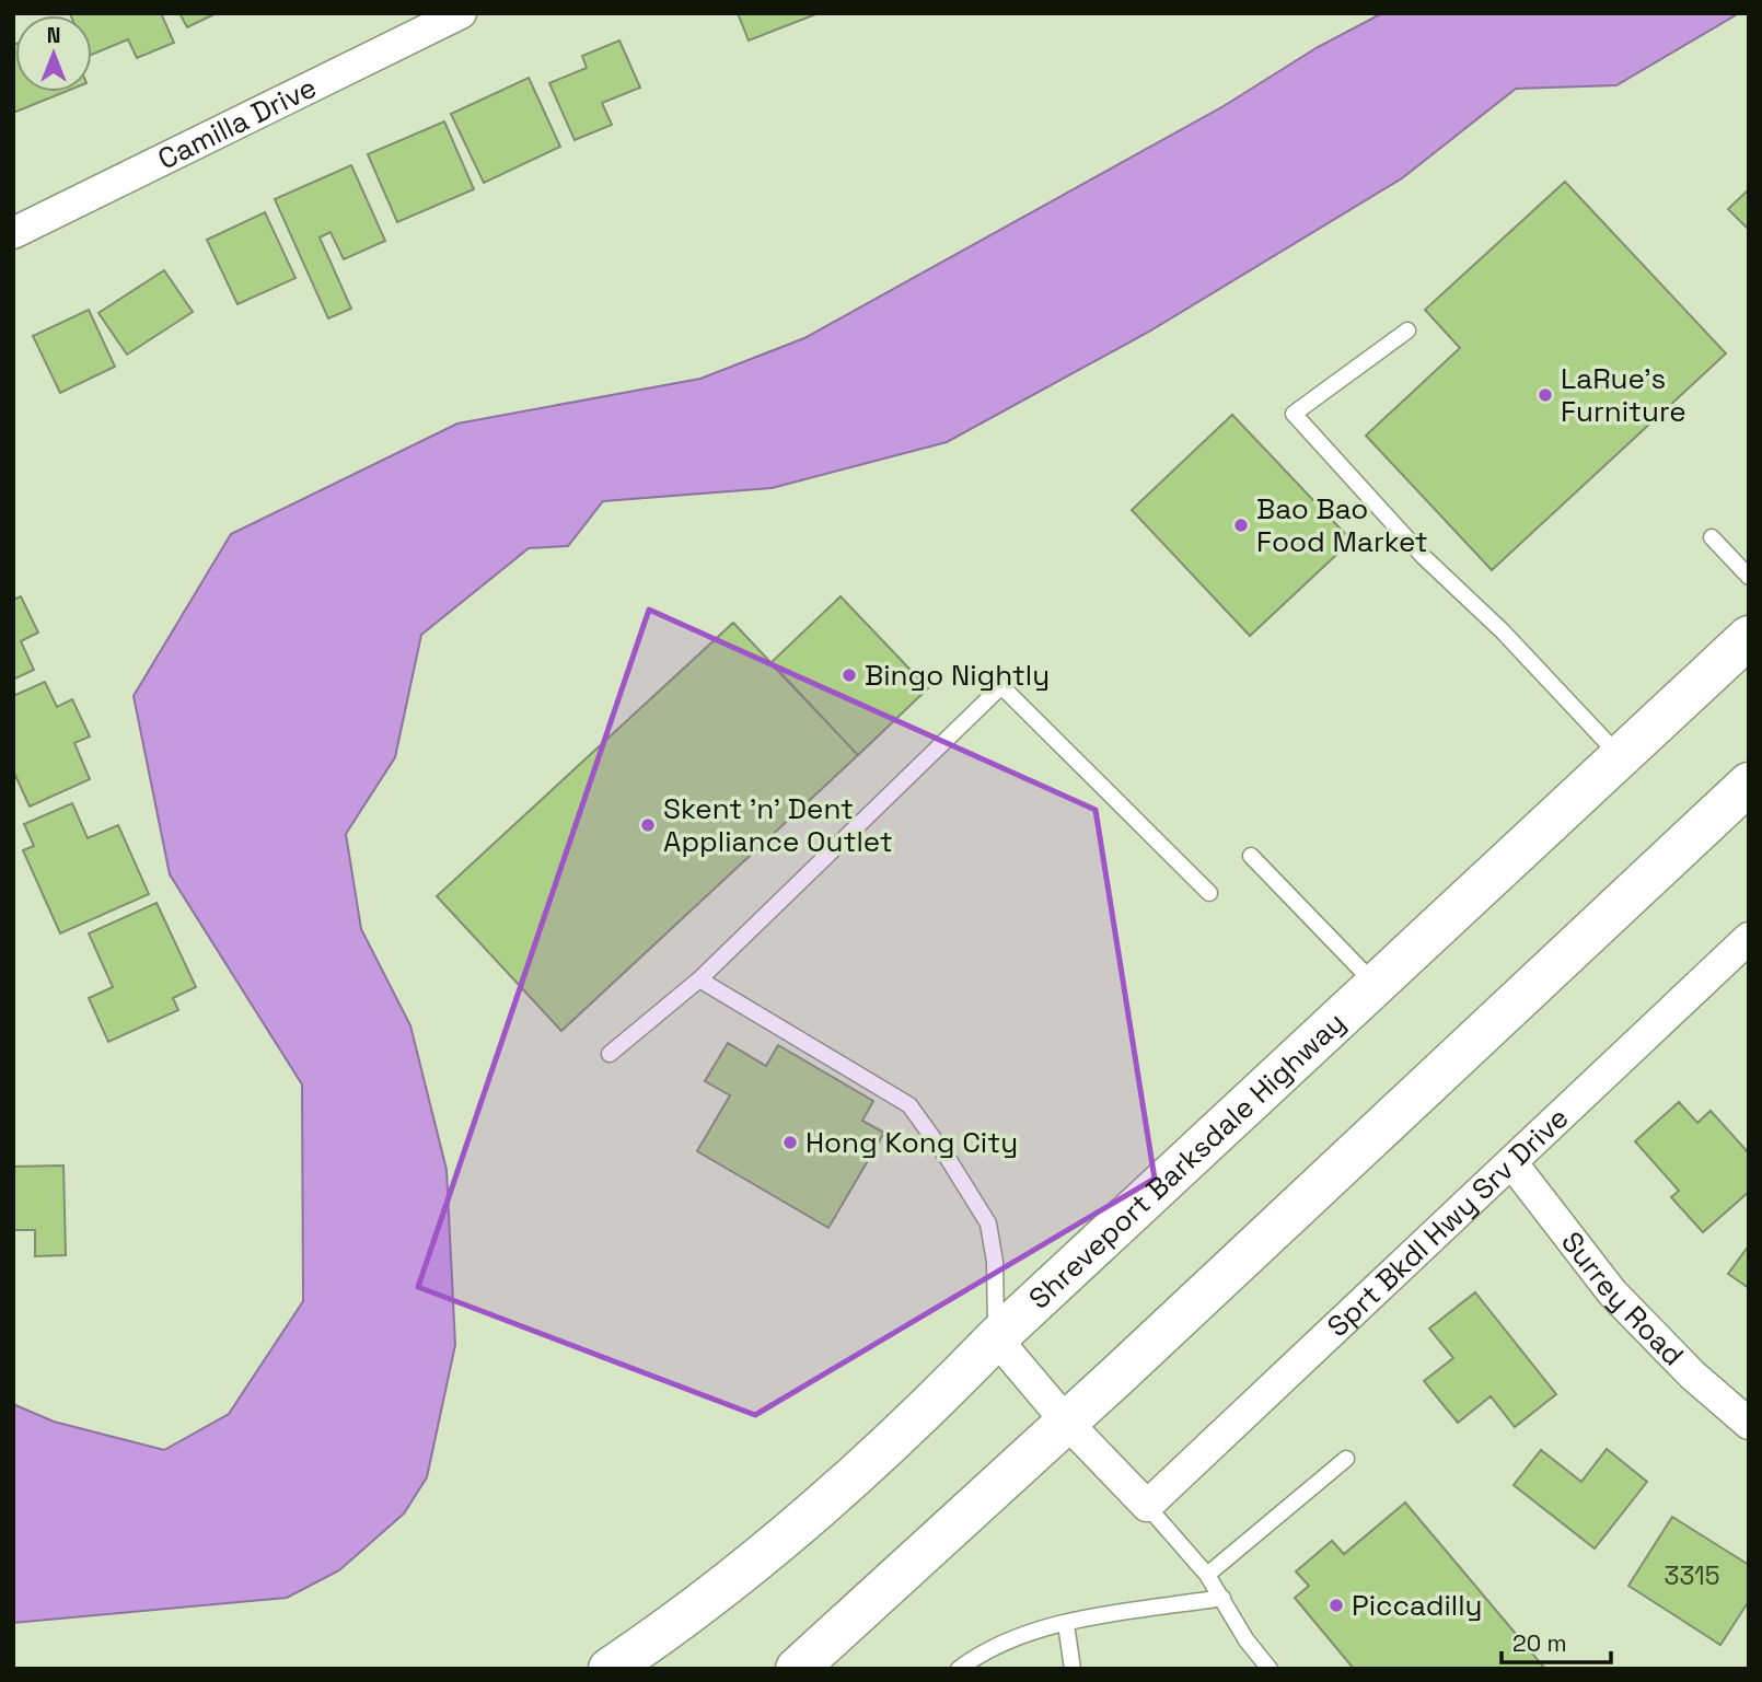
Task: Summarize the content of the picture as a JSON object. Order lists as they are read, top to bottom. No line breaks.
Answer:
{"streets":{"main road":["Shreveport Barksdale Highway"],"street":["Camilla Drive","Sprt Bkdl Hwy Srv Drive","Surrey Road"]},"crossings":[["Sprt Bkdl Hwy Srv Drive","Surrey Road"]],"places":["LaRue's Furniture","Bao Bao Food Market","Bingo Nightly","Skent 'n' Dent Appliance Outlet","Hong Kong City","Piccadilly"],"house_numbers":["3315"],"scale_bar":"20 m","north":"top"}
